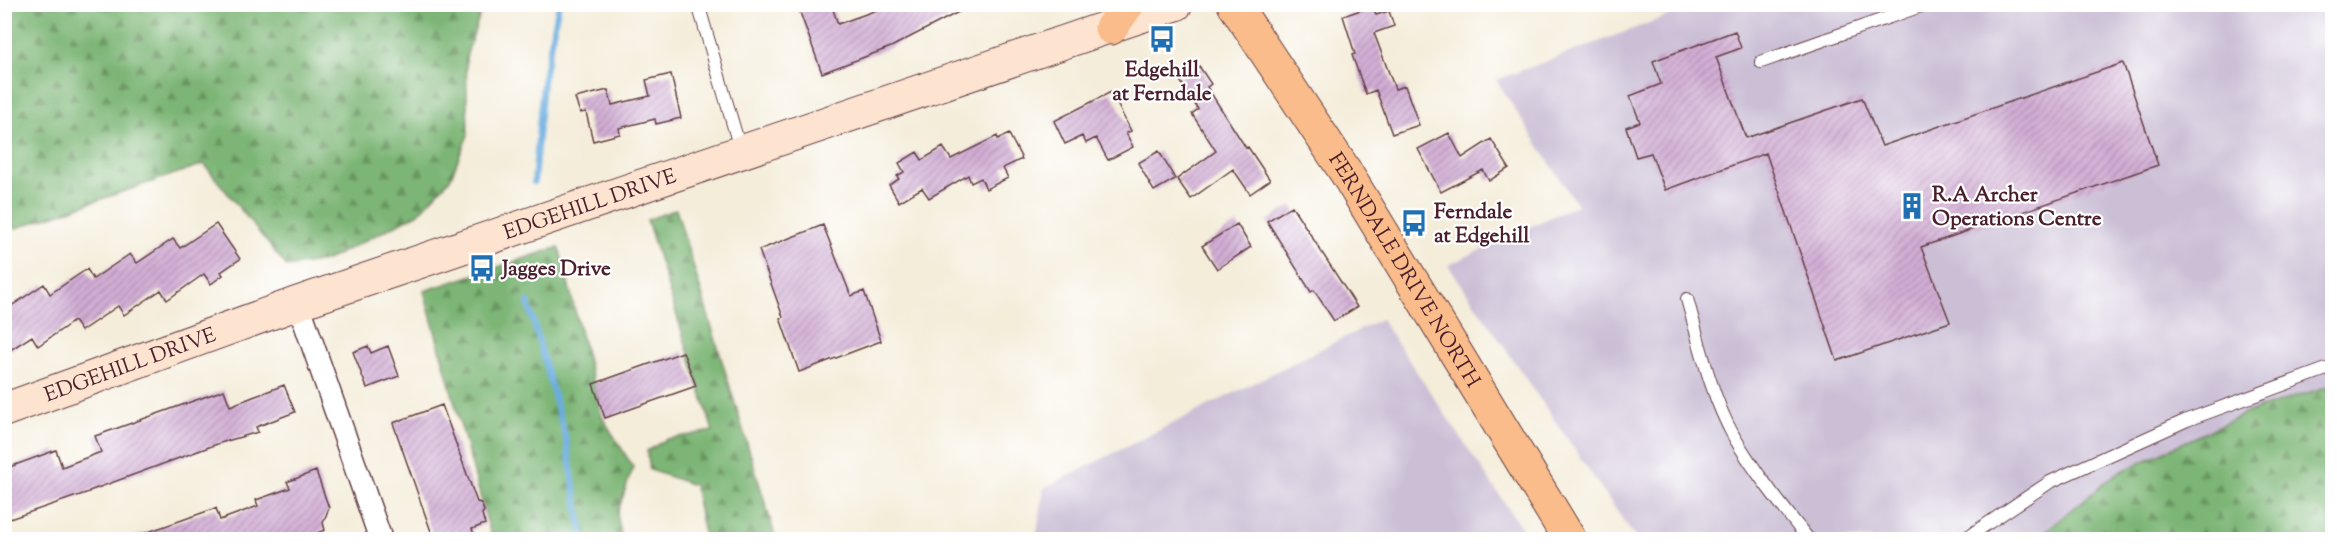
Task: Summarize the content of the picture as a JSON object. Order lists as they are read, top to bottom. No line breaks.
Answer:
{"streets":{"main road":["FERNDALE DRIVE NORTH"],"street":["EDGEHILL DRIVE"]},"places":{"bus stop":["Edgehill at Ferndale","Ferndale at Edgehill","Jagges Drive"],"building":["R.A Archer Operations Centre"]}}
